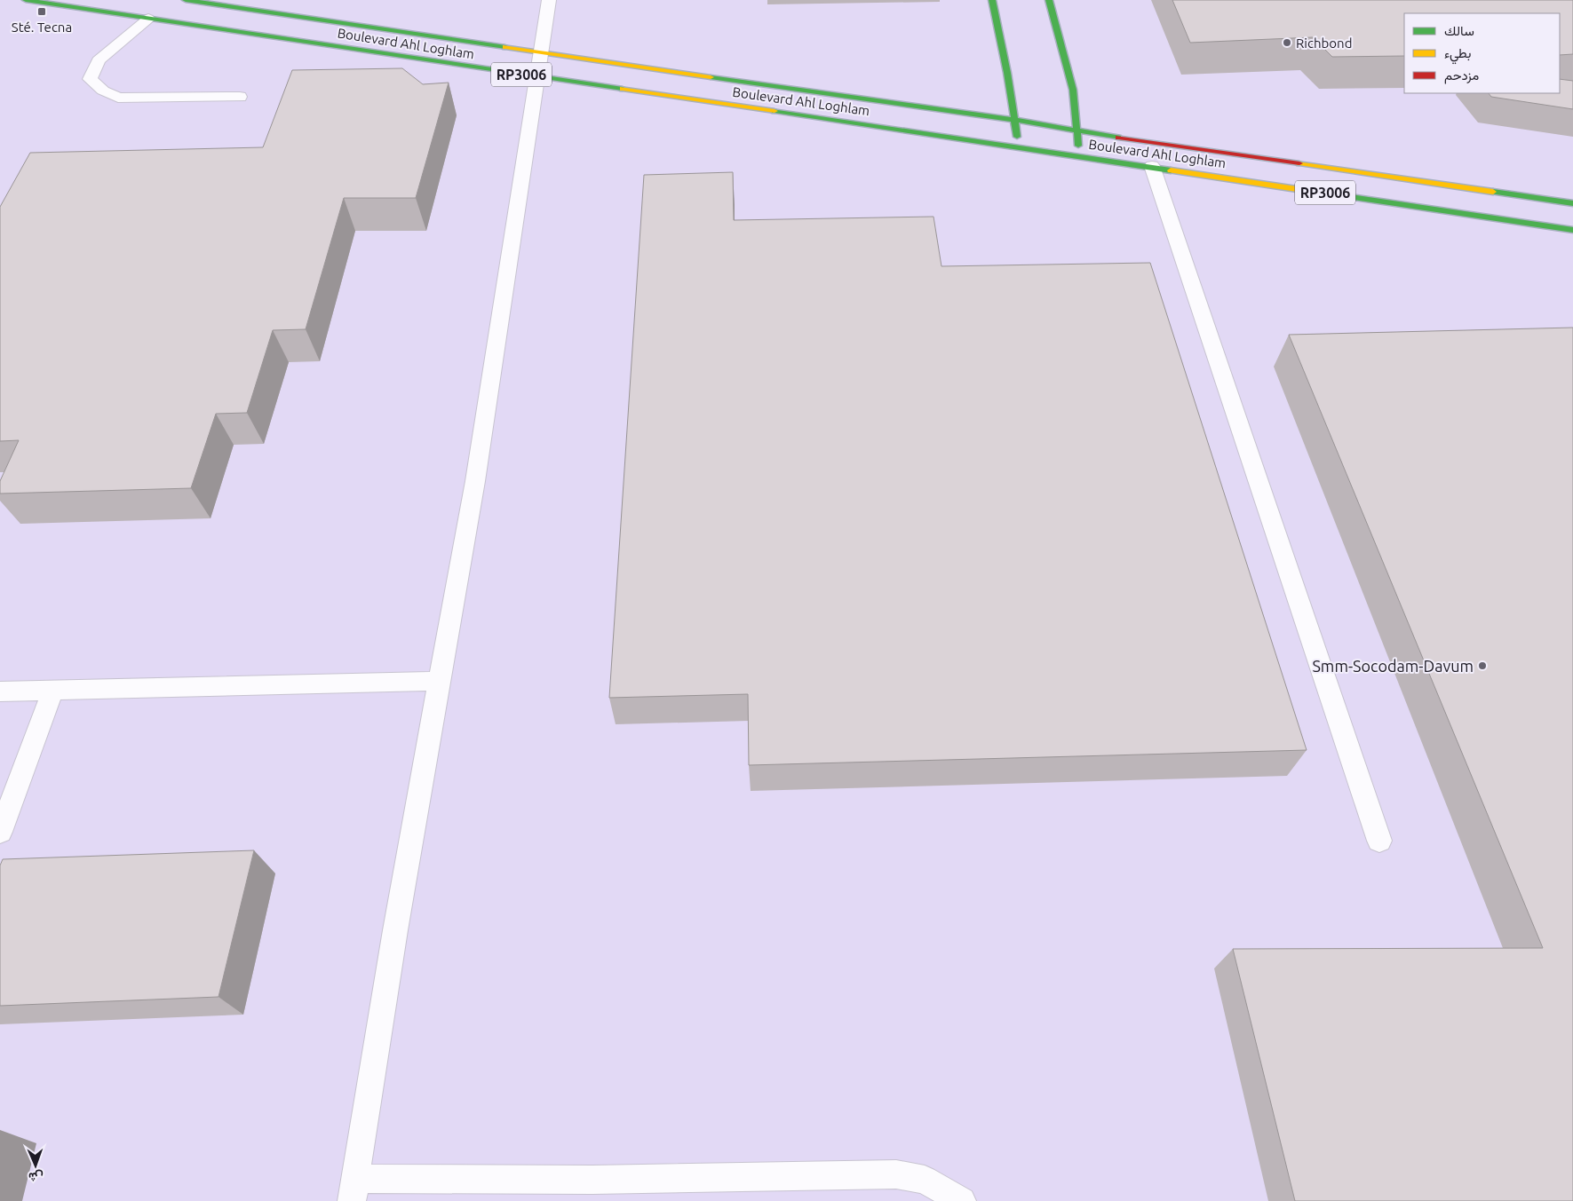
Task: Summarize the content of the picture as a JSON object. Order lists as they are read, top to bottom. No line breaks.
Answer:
{"streets":{"main road":["Boulevard Ahl Loghlam","RP3006"]},"places":{"transit":["Sté. Tecna"],"other":["Richbond","Smm-Socodam-Davum"]},"legend":["سالك","بطيء","مزدحم"],"north":"bottom"}
